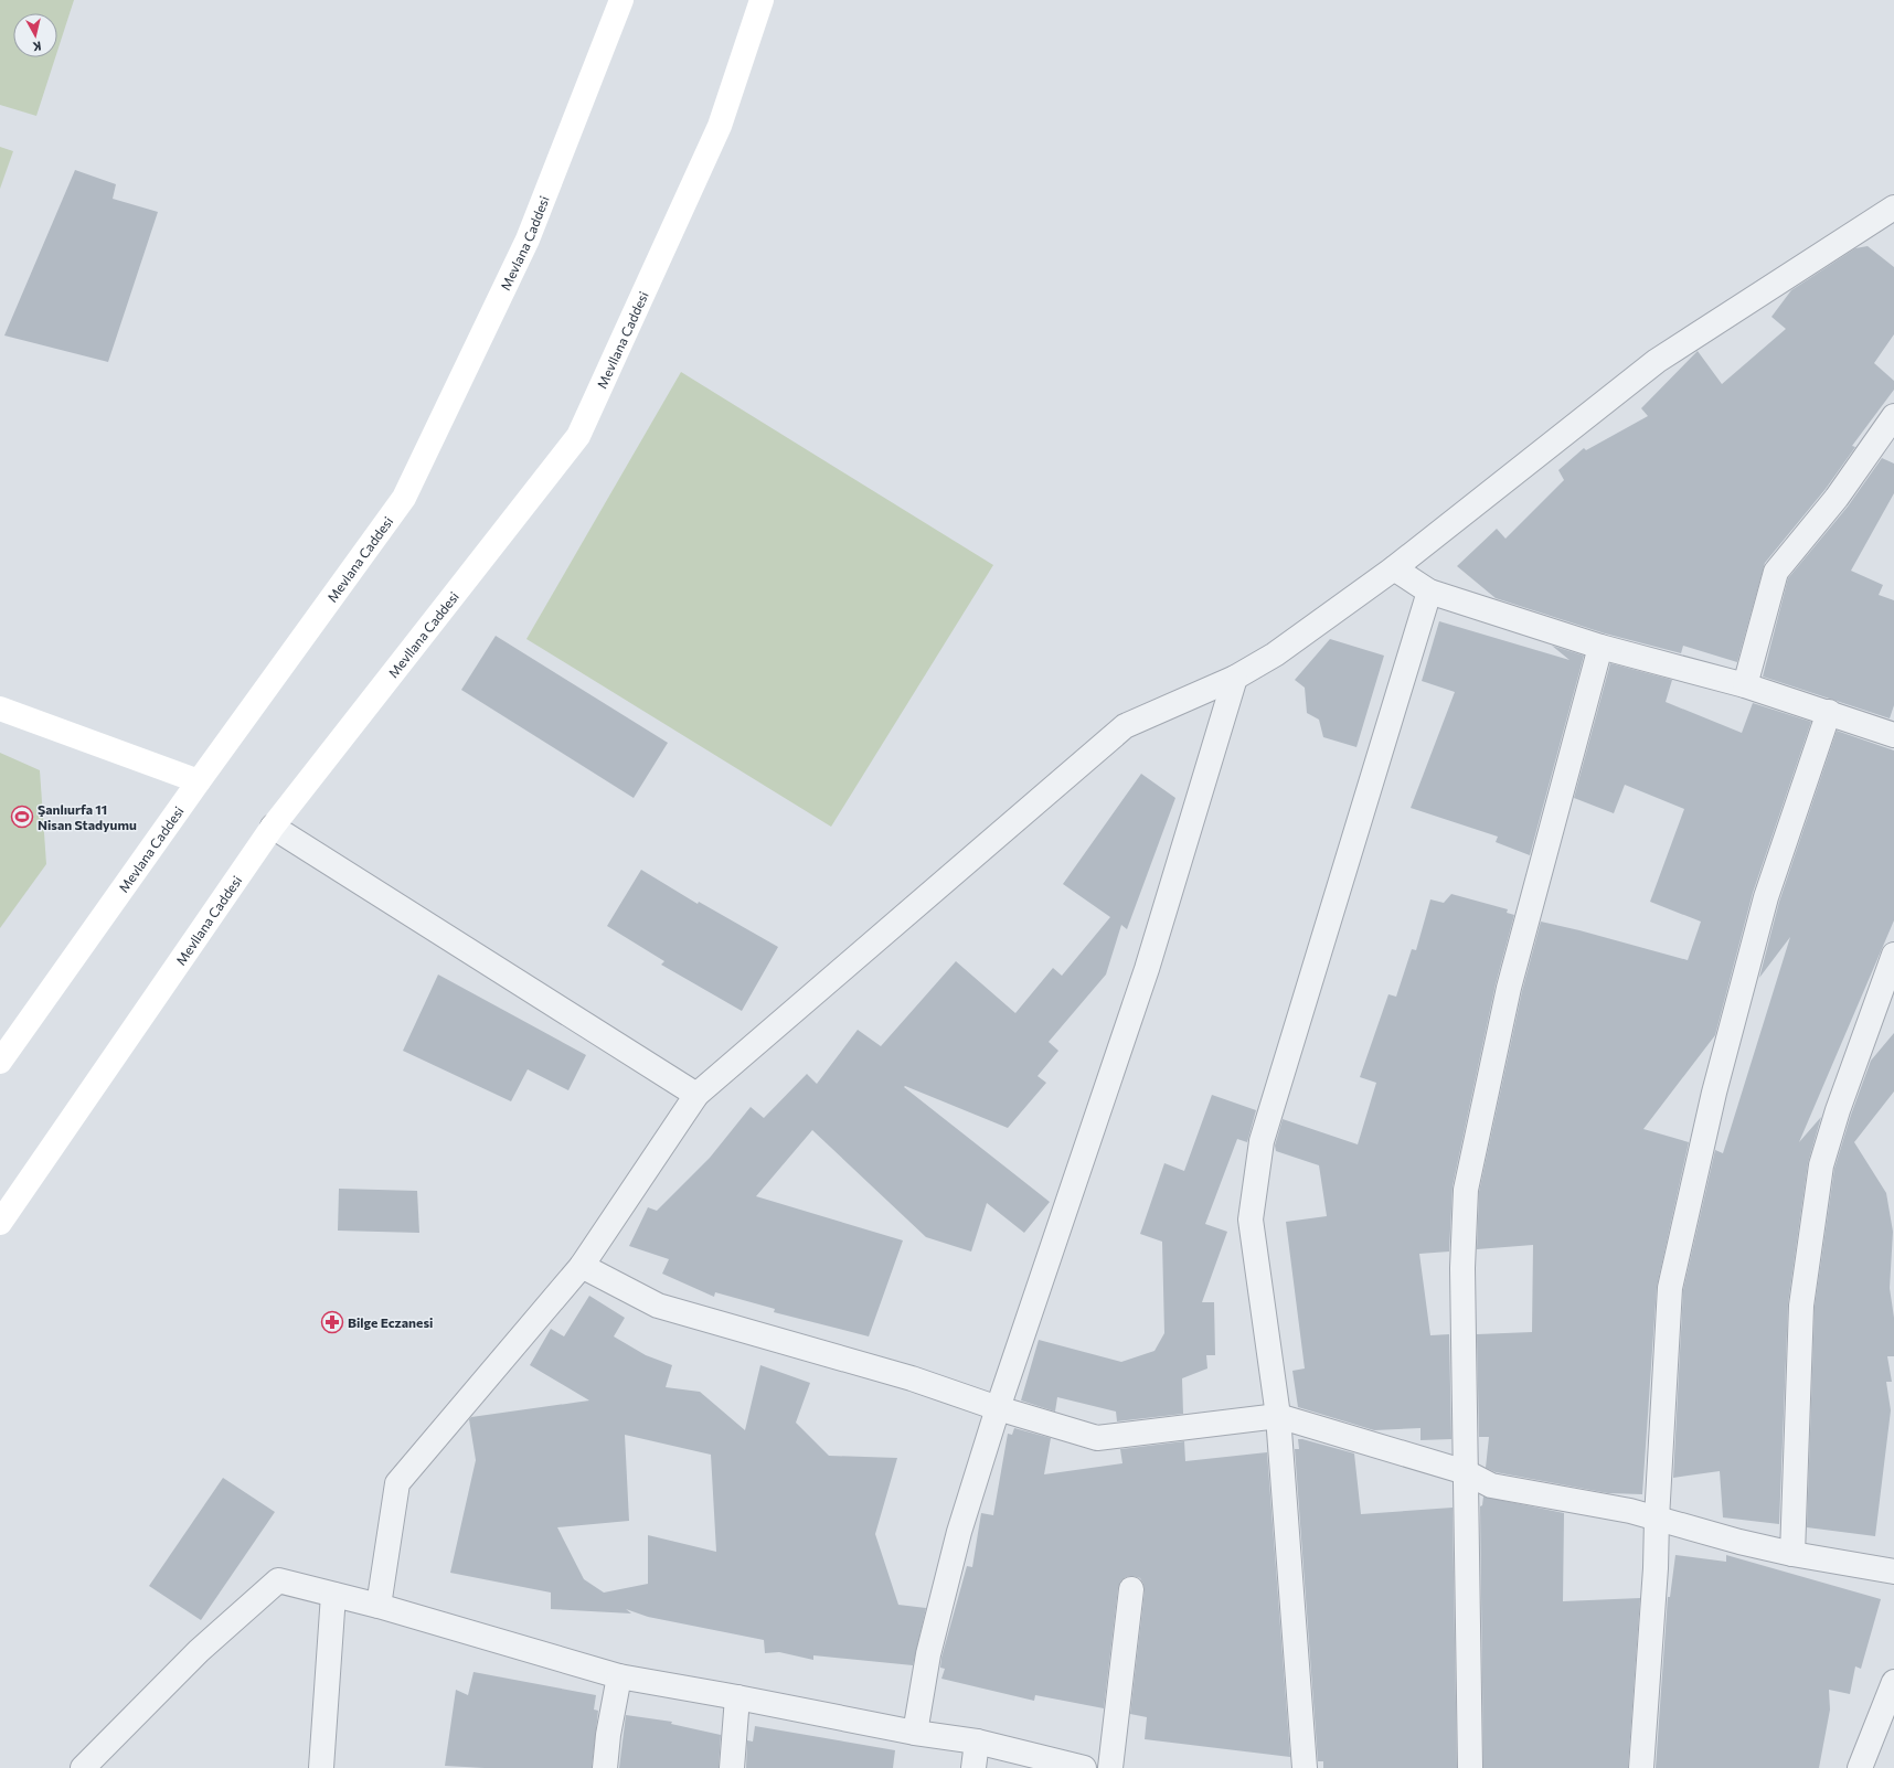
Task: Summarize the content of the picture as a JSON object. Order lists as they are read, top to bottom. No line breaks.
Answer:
{"streets":{"main road":["Mevlana Caddesi","Mevllana Caddesi"]},"places":{"sports":["Şanlıurfa 11 Nisan Stadyumu"],"pharmacy":["Bilge Eczanesi"]},"north":"bottom"}
